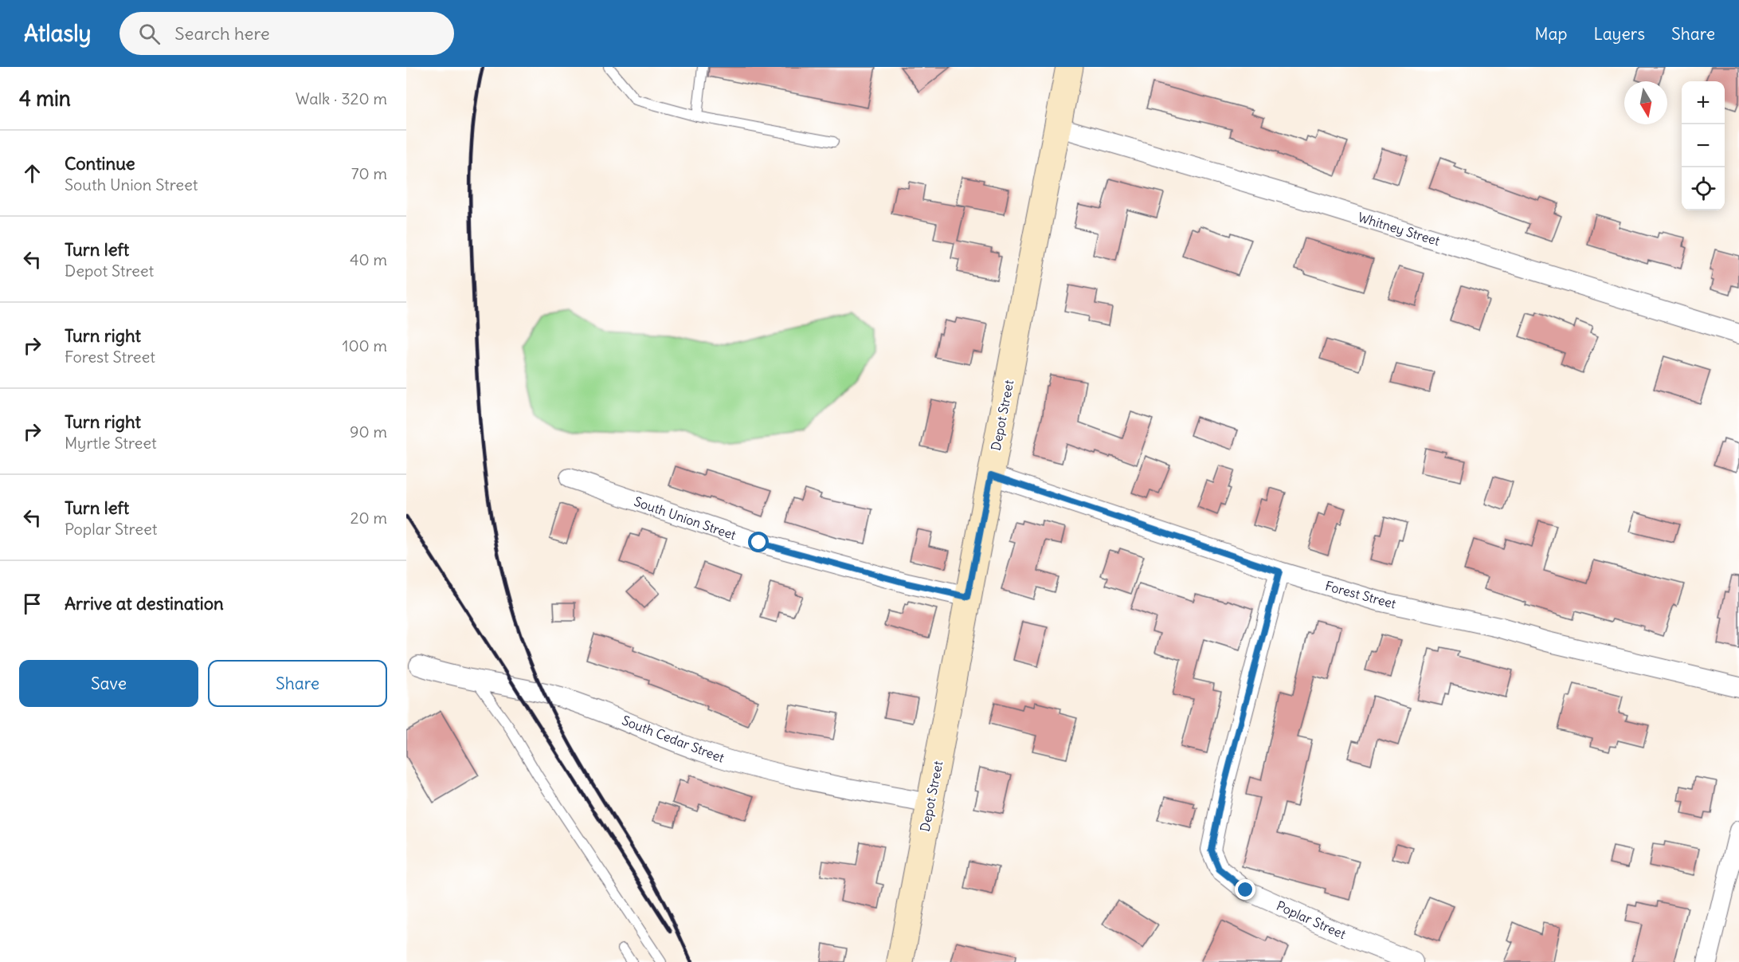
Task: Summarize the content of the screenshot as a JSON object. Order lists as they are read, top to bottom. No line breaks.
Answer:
{"streets":{"main road":["Depot Street"],"street":["Whitney Street","South Union Street","Forest Street","South Cedar Street","Poplar Street"]},"crossings":[["Whitney Street","Depot Street"],["Depot Street","South Union Street"],["Depot Street","Forest Street"],["Depot Street","South Cedar Street"],["Forest Street","Poplar Street"]],"north":"bottom","page":{"header":"Atlasly","search":"Search here","nav":["Map","Layers","Share"],"heading":["4 min","Walk · 320 m"],"map_buttons":["+","−"],"list":[["Continue","South Union Street","70 m"],["Turn left","Depot Street","40 m"],["Turn right","Forest Street","100 m"],["Turn right","Myrtle Street","90 m"],["Turn left","Poplar Street","20 m"],"Arrive at destination"],"buttons":["Save","Share"]}}
